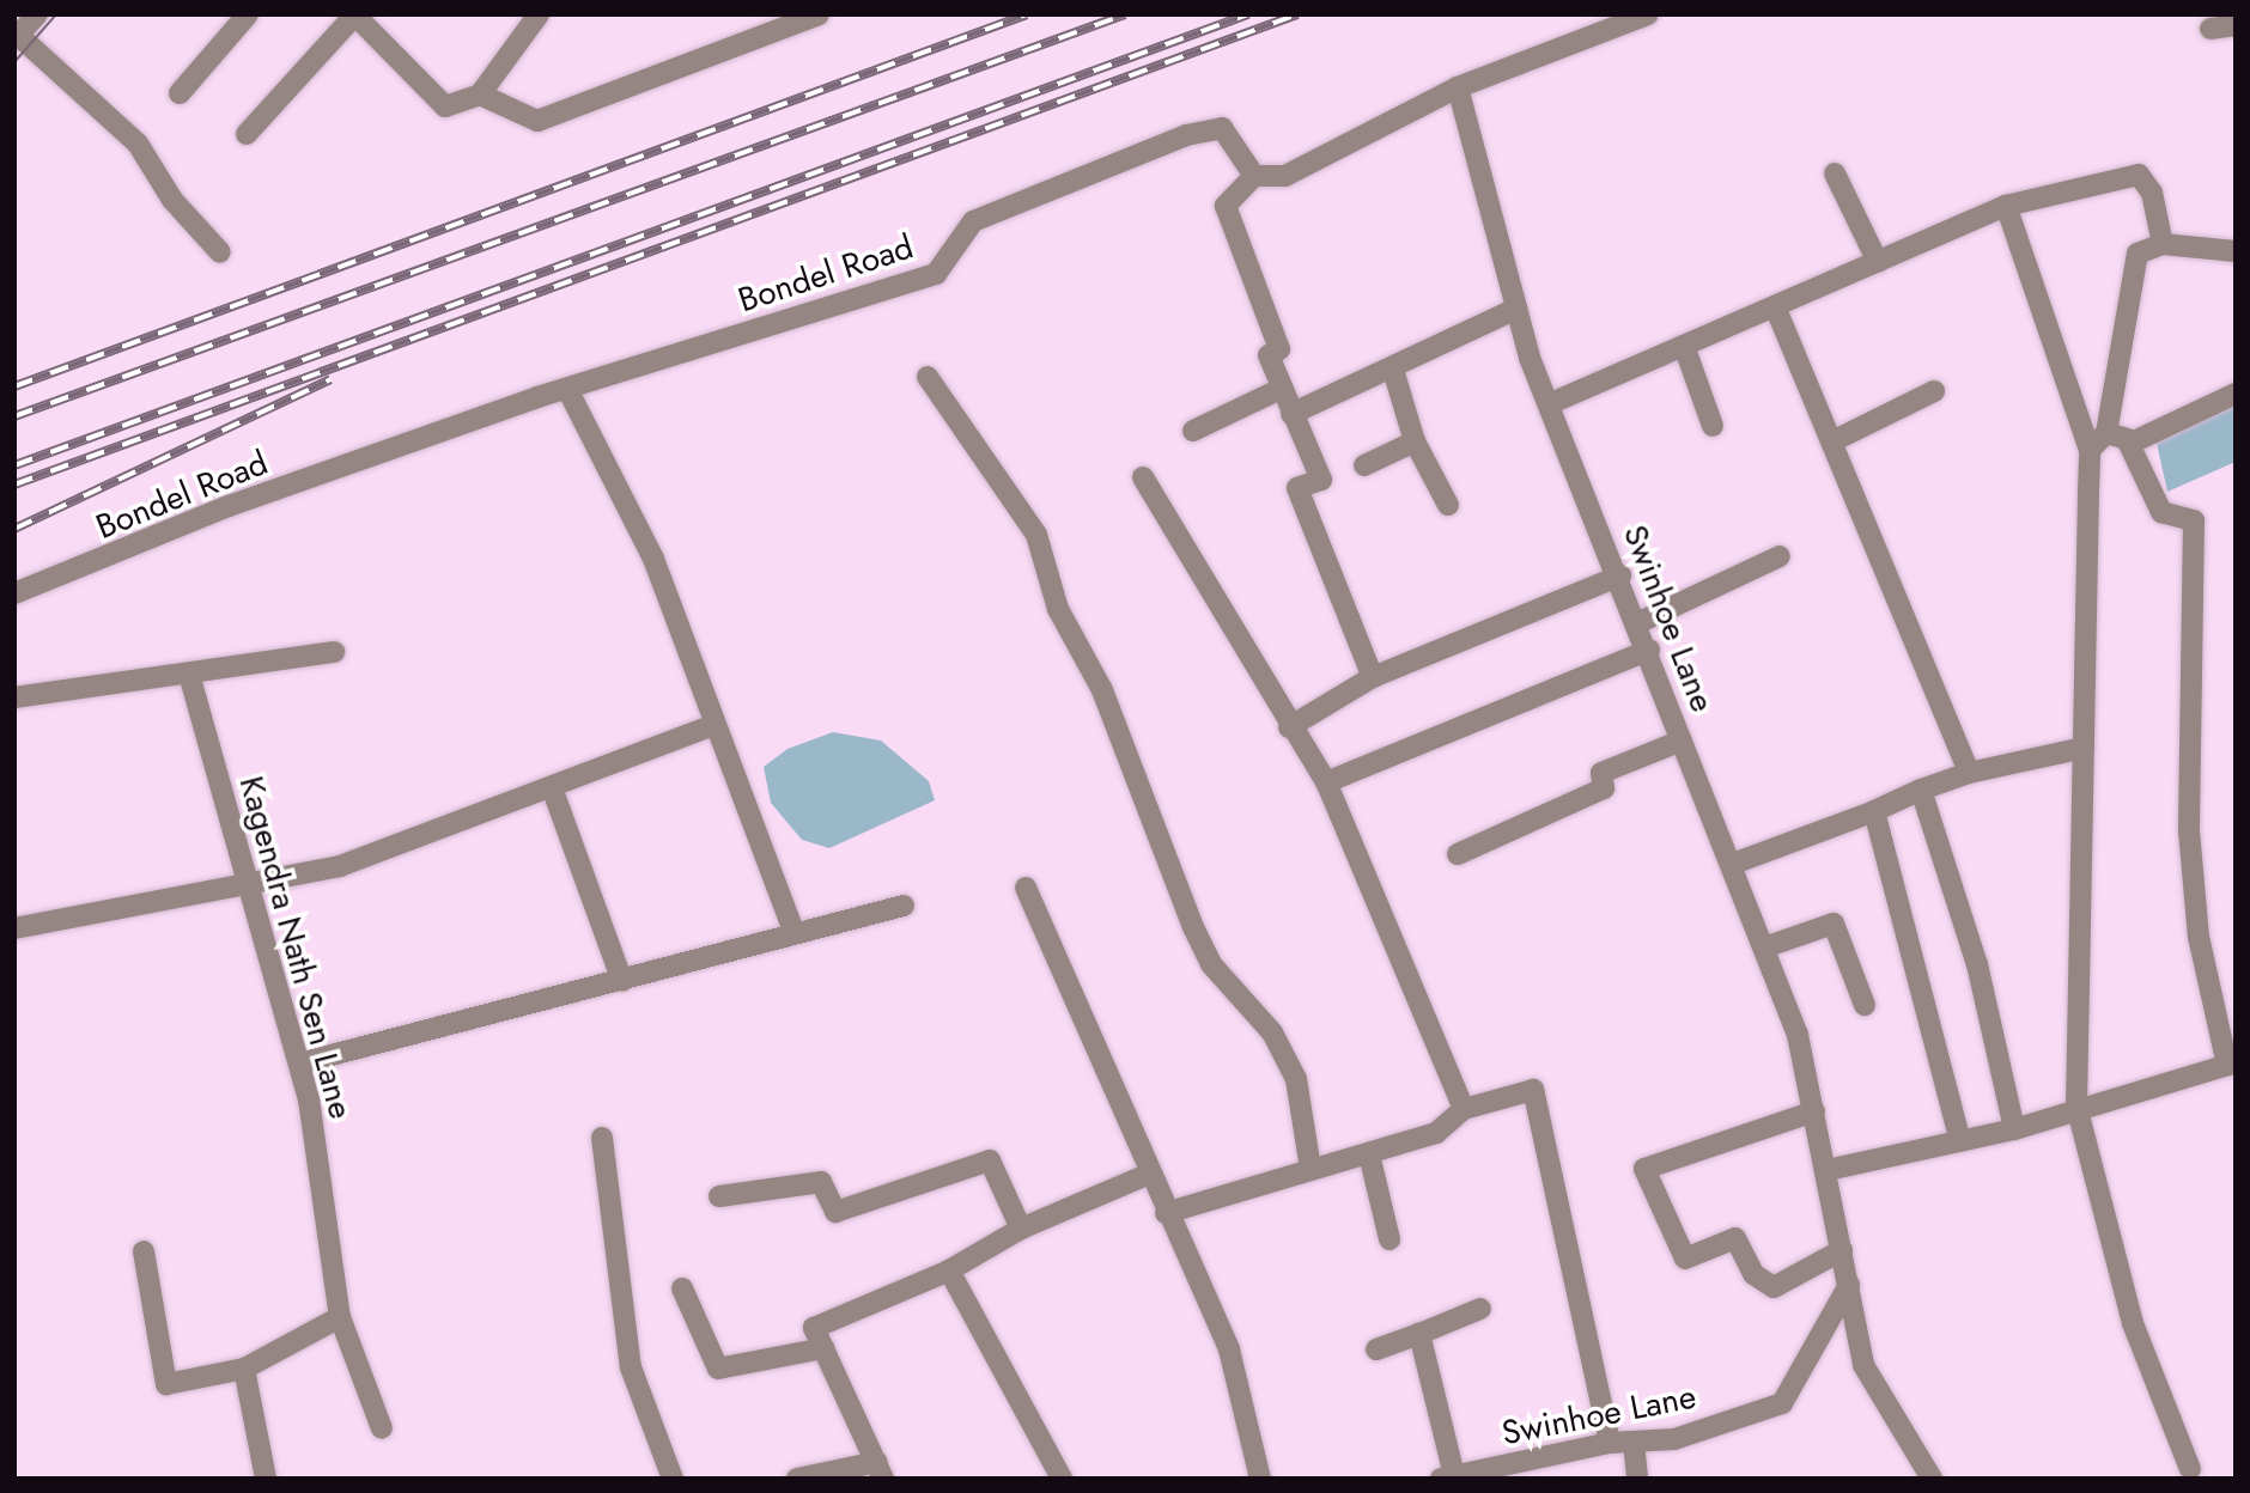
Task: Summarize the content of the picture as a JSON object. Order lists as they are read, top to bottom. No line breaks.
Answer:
{"streets":{"street":["Bondel Road","Swinhoe Lane","Kagendra Nath Sen Lane"]}}
